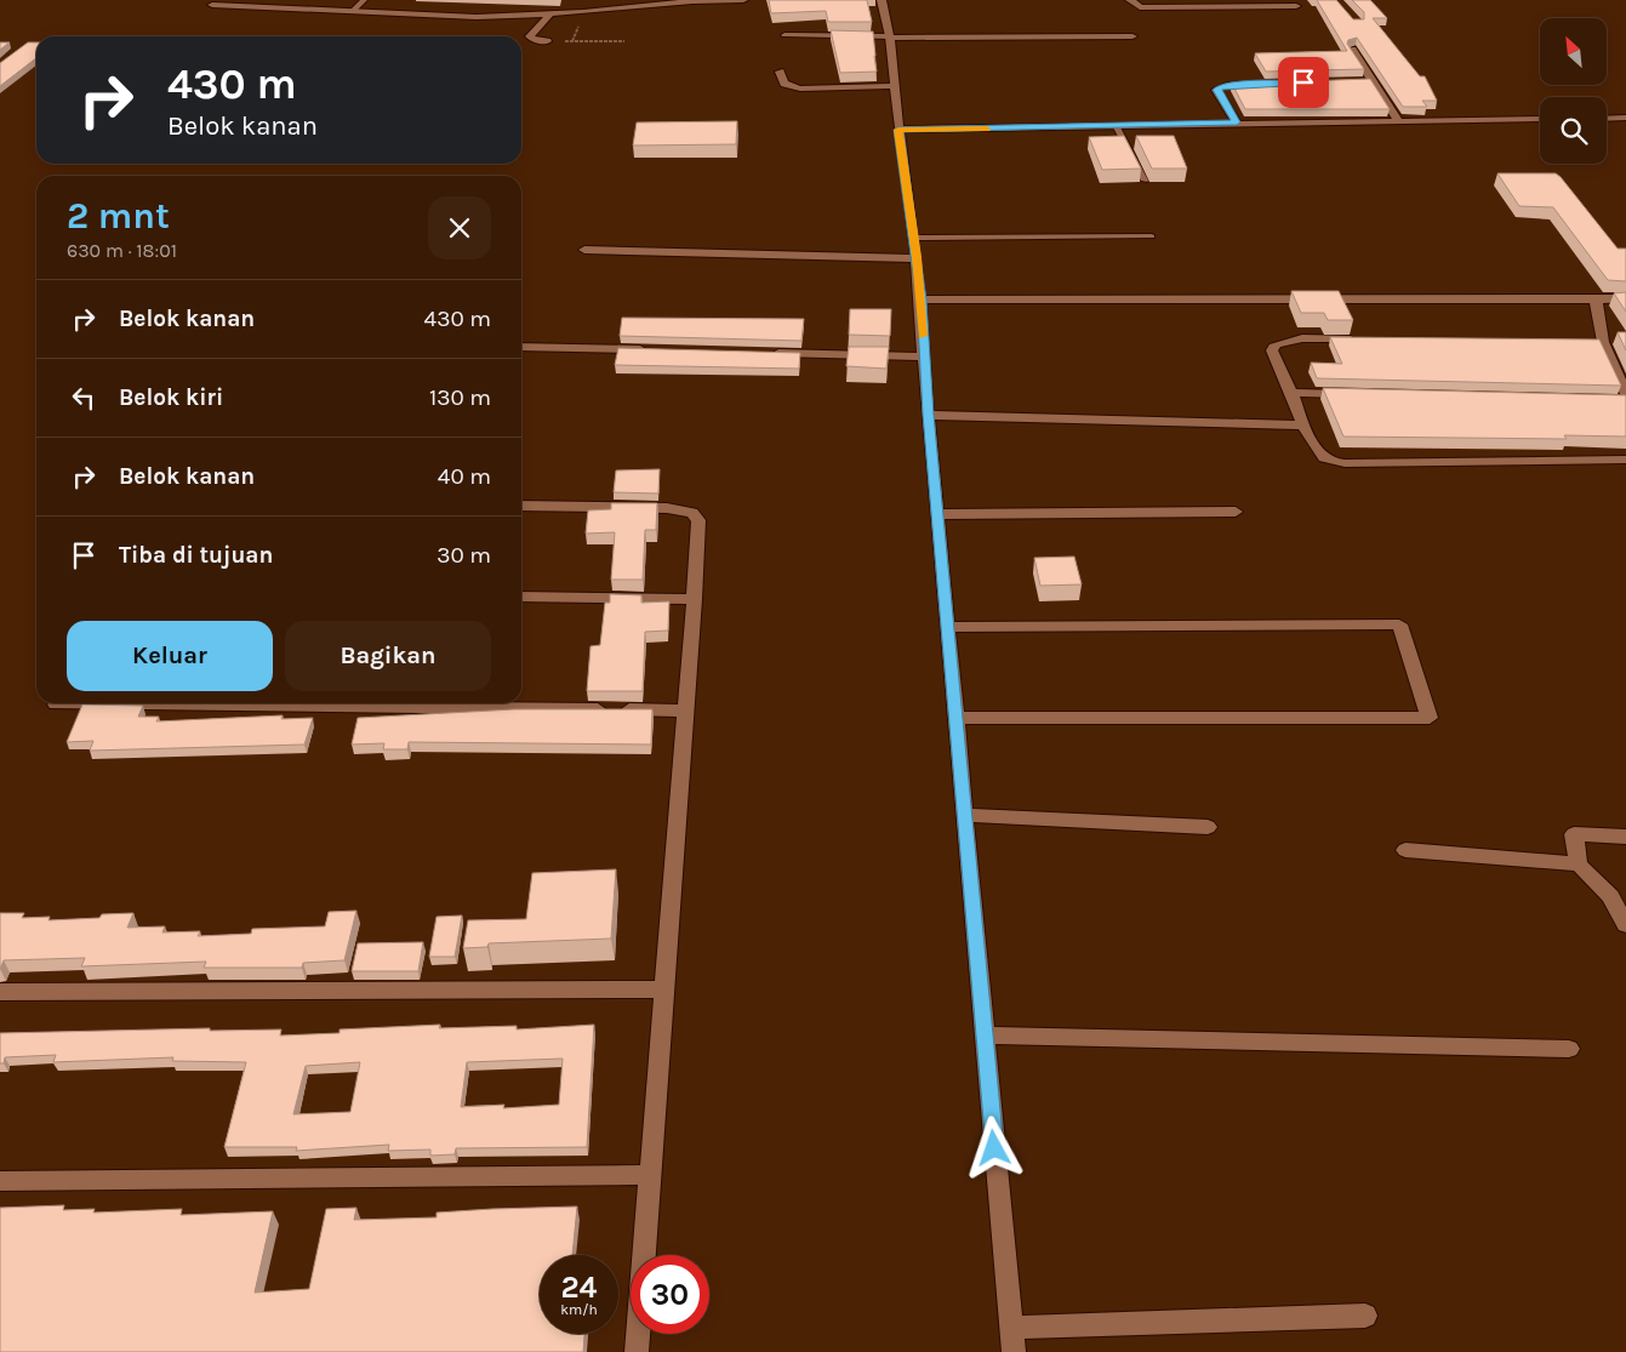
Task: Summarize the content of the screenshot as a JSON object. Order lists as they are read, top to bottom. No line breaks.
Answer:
{"north":"top left","page":{"turn":["430 m","Belok kanan"],"heading":["2 mnt","630 m · 18:01"],"list":[{"name":"Belok kanan","value":"430 m"},{"name":"Belok kiri","value":"130 m"},{"name":"Belok kanan","value":"40 m"},{"name":"Tiba di tujuan","value":"30 m"}],"buttons":["Keluar","Bagikan"],"speed":"24 km/h","limit":"30"}}
